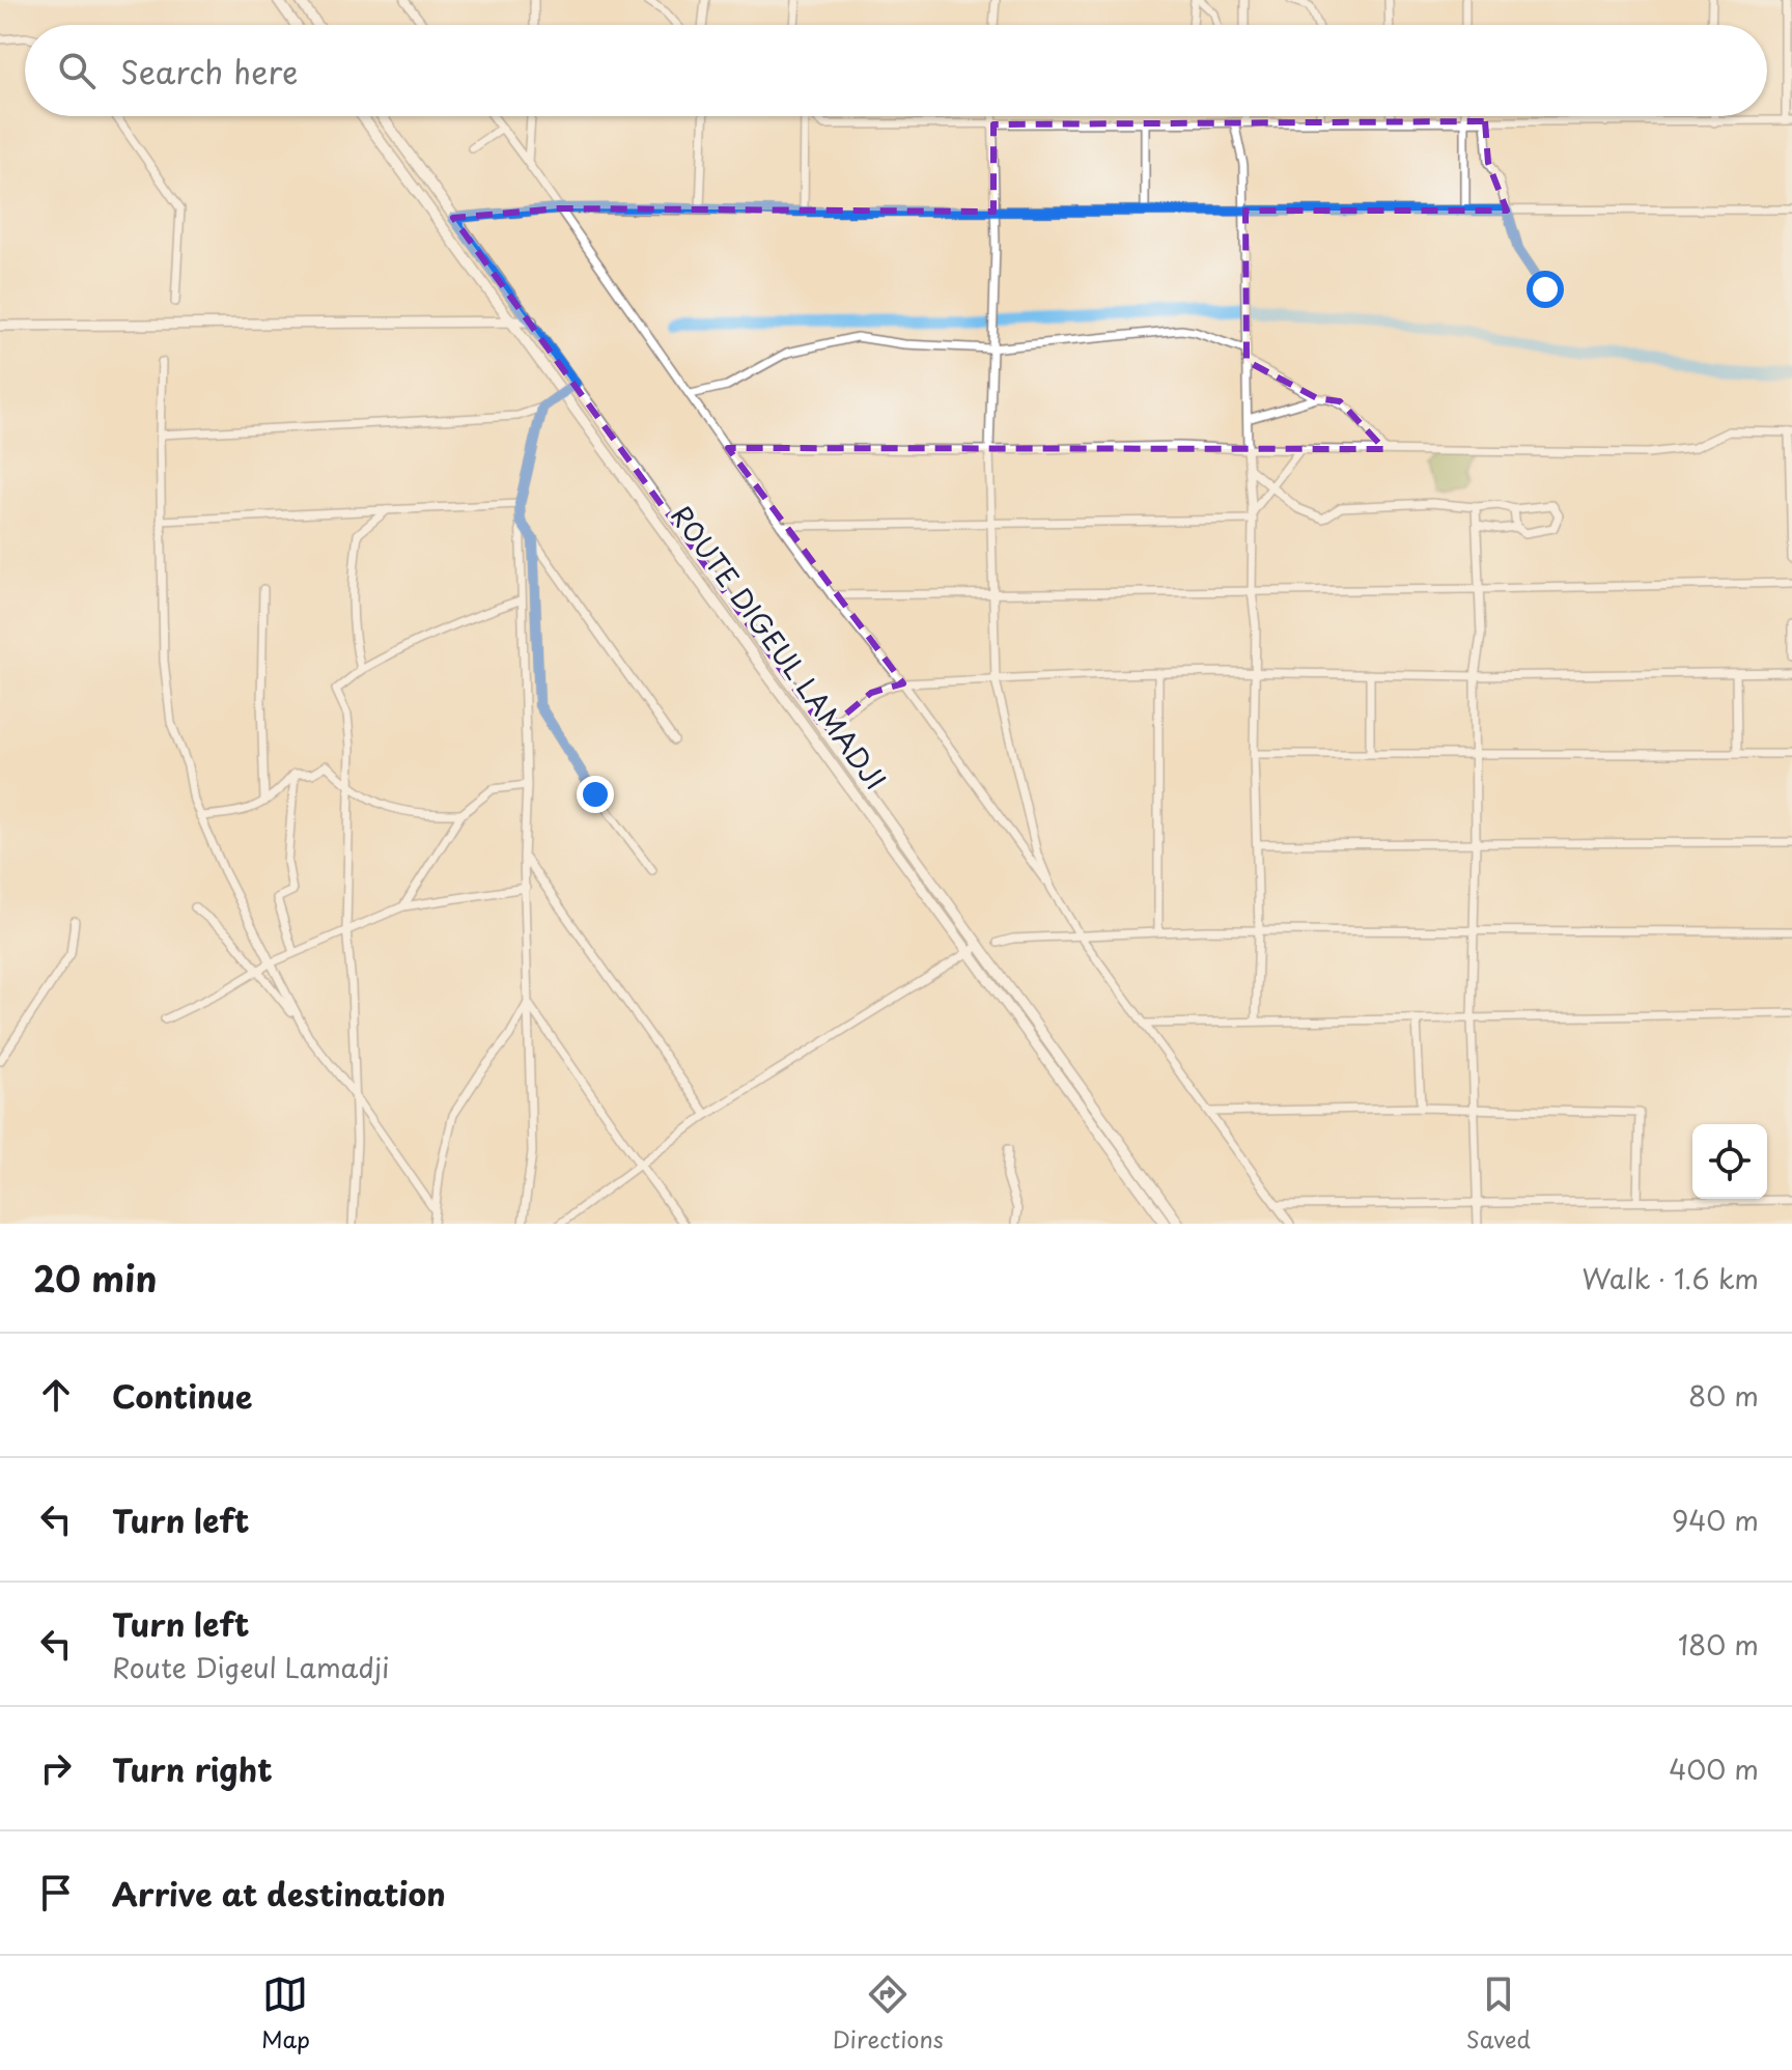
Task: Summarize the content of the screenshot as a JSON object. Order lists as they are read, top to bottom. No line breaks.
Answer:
{"streets":{"main road":["ROUTE DIGEUL LAMADJI"]},"page":{"search":"Search here","heading":["20 min","Walk · 1.6 km"],"list":[["Continue","80 m"],["Turn left","940 m"],["Turn left","Route Digeul Lamadji","180 m"],["Turn right","400 m"],"Arrive at destination"],"nav":["Map","Directions","Saved"]}}
